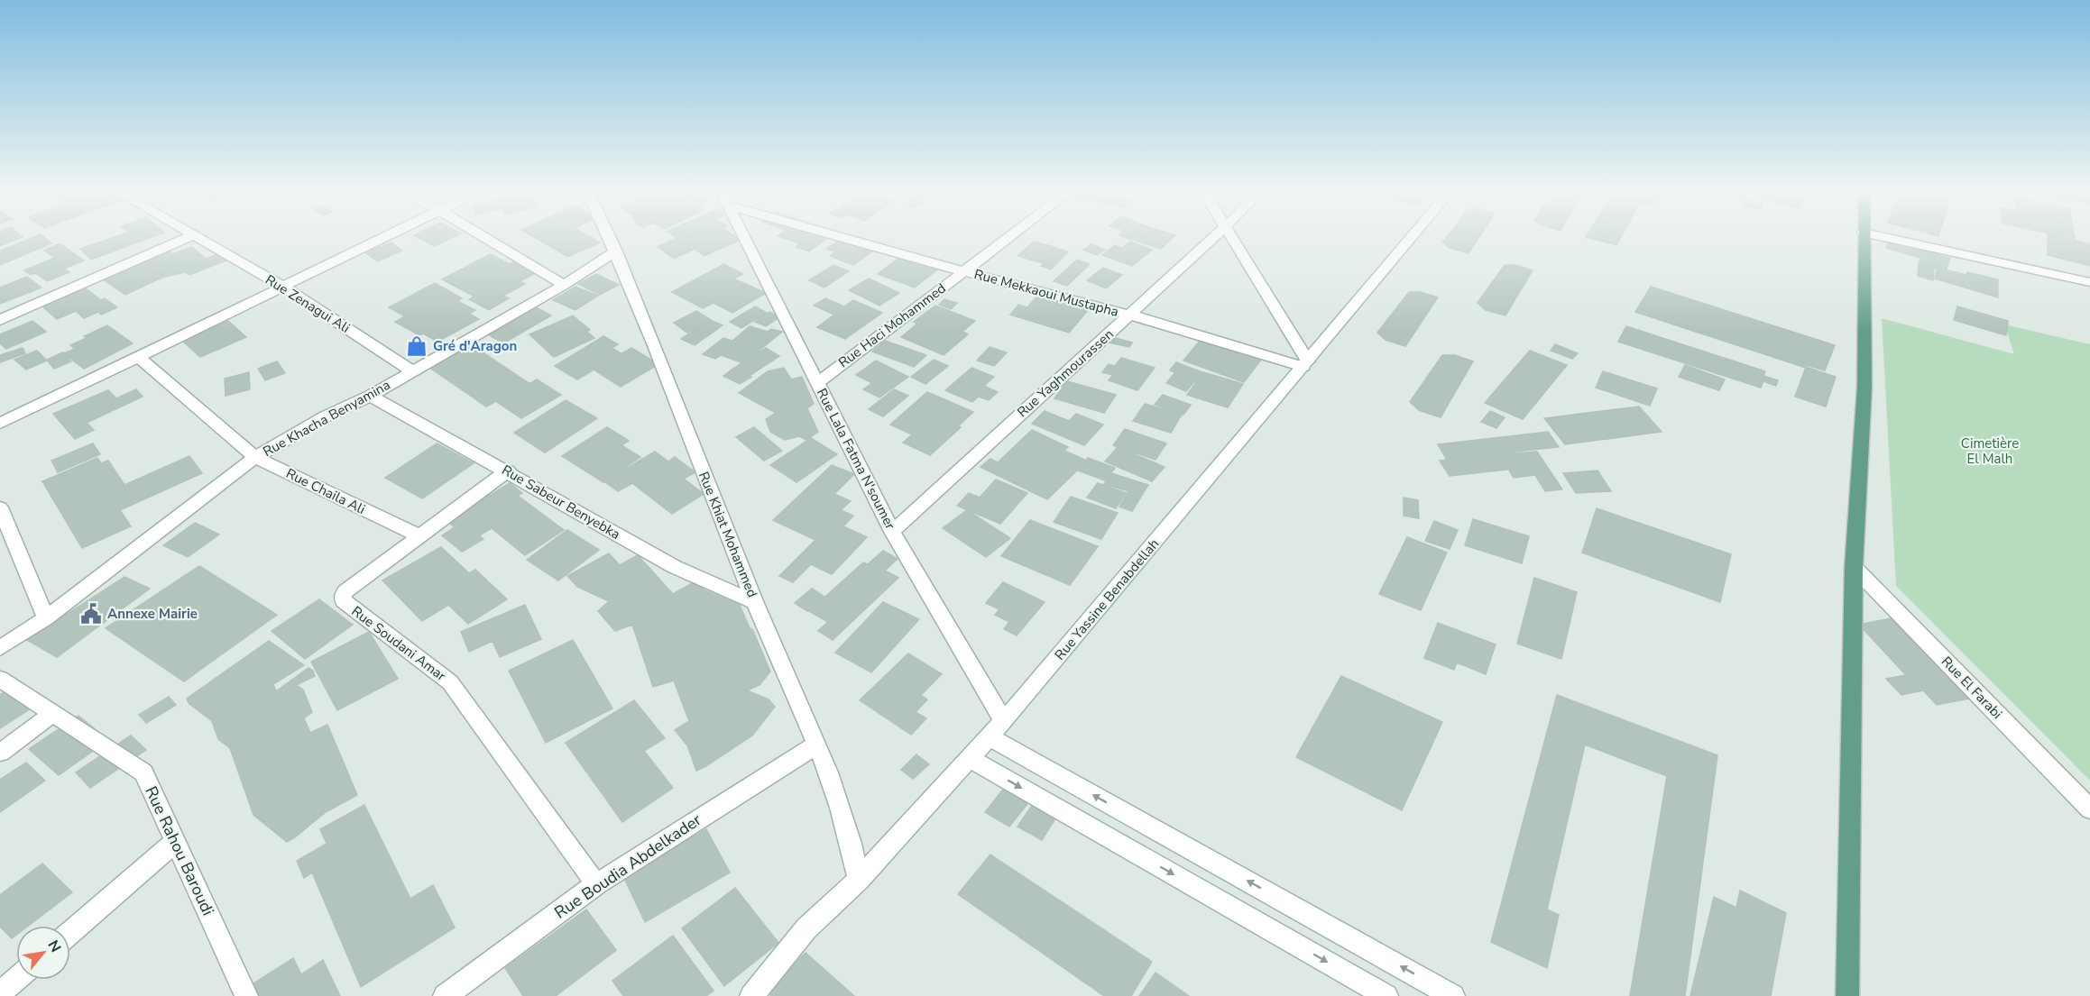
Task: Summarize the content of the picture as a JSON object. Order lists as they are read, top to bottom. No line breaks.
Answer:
{"streets":{"street":["Rue Mekkaoui Mustapha","Rue Zenagui Ali","Rue Haci Mohammed","Rue Yaghmourassen","Rue Khacha Benyamina","Rue Lala Fatma N'soumer","Rue Chaila Ali","Rue Sabeur Benyebka","Rue Khiat Mohammed","Rue Yassine Benabdellah","Rue Soudani Amar","Rue El Farabi","Rue Rahou Baroudi","Rue Boudia Abdelkader"]},"crossings":[["Rue Mekkaoui Mustapha","Rue Haci Mohammed"],["Rue Mekkaoui Mustapha","Rue Yaghmourassen"],["Rue Mekkaoui Mustapha","Rue Yassine Benabdellah"],["Rue Zenagui Ali","Rue Khacha Benyamina"],["Rue Haci Mohammed","Rue Lala Fatma N'soumer"],["Rue Yaghmourassen","Rue Lala Fatma N'soumer"],["Rue Khacha Benyamina","Rue Chaila Ali"],["Rue Khacha Benyamina","Rue Sabeur Benyebka"],["Rue Khacha Benyamina","Rue Khiat Mohammed"],["Rue Lala Fatma N'soumer","Rue Yassine Benabdellah"],["Rue Chaila Ali","Rue Soudani Amar"],["Rue Sabeur Benyebka","Rue Khiat Mohammed"],["Rue Sabeur Benyebka","Rue Soudani Amar"],["Rue Khiat Mohammed","Rue Yassine Benabdellah"],["Rue Khiat Mohammed","Rue Boudia Abdelkader"],["Rue Soudani Amar","Rue Boudia Abdelkader"]],"parks":["Cimetière El Malh"],"places":{"shop":["Gré d'Aragon"],"public building":["Annexe Mairie"]},"north":"top right"}
